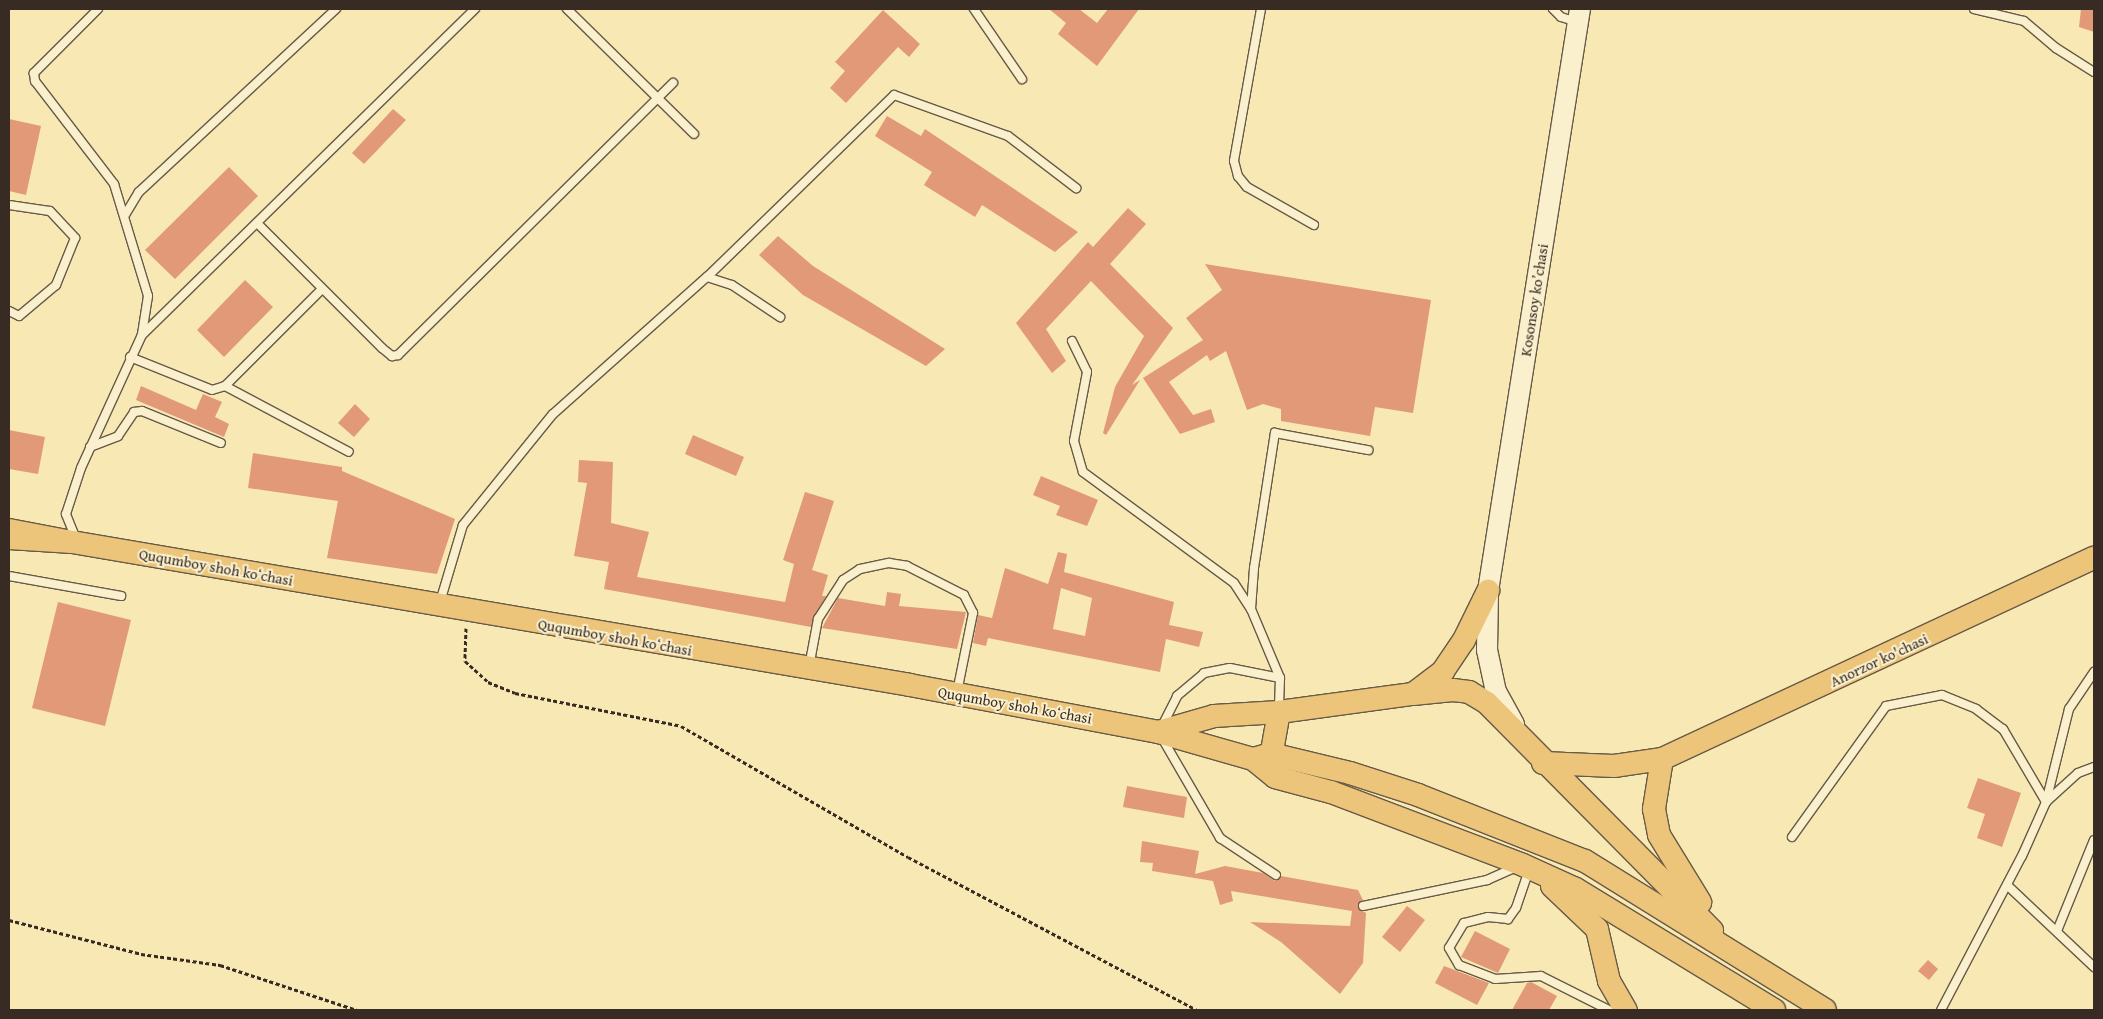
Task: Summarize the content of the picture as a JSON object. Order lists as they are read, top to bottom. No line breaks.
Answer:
{"streets":{"main road":["Kosonsoy ko’chasi","Ququmboy shoh koʻchasi","Anorzor ko'chasi"]}}
